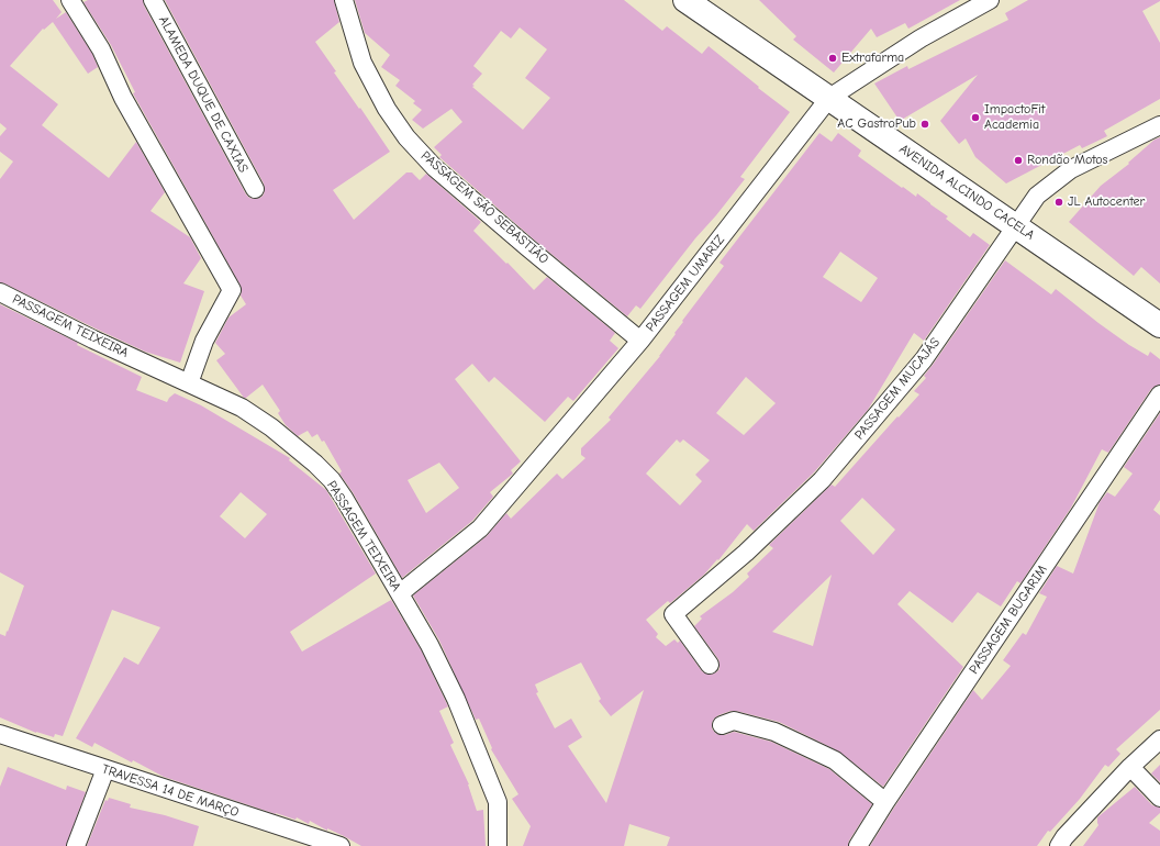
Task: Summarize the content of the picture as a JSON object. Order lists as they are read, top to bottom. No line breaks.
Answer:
{"streets":{"main road":["AVENIDA ALCINDO CACELA"],"street":["ALAMEDA DUQUE DE CAXIAS","PASSAGEM SÃO SEBASTIÃO","PASSAGEM UMARIZ","PASSAGEM TEIXEIRA","PASSAGEM MUCAJÁS","PASSAGEM BUGARIM","TRAVESSA 14 DE MARÇO"]},"crossings":[["AVENIDA ALCINDO CACELA","PASSAGEM UMARIZ"],["AVENIDA ALCINDO CACELA","PASSAGEM MUCAJÁS"],["PASSAGEM SÃO SEBASTIÃO","PASSAGEM UMARIZ"],["PASSAGEM UMARIZ","PASSAGEM TEIXEIRA"]],"places":["Extrafarma","ImpactoFit Academia","AC GastroPub","Rondão Motos","JL Autocenter"]}
